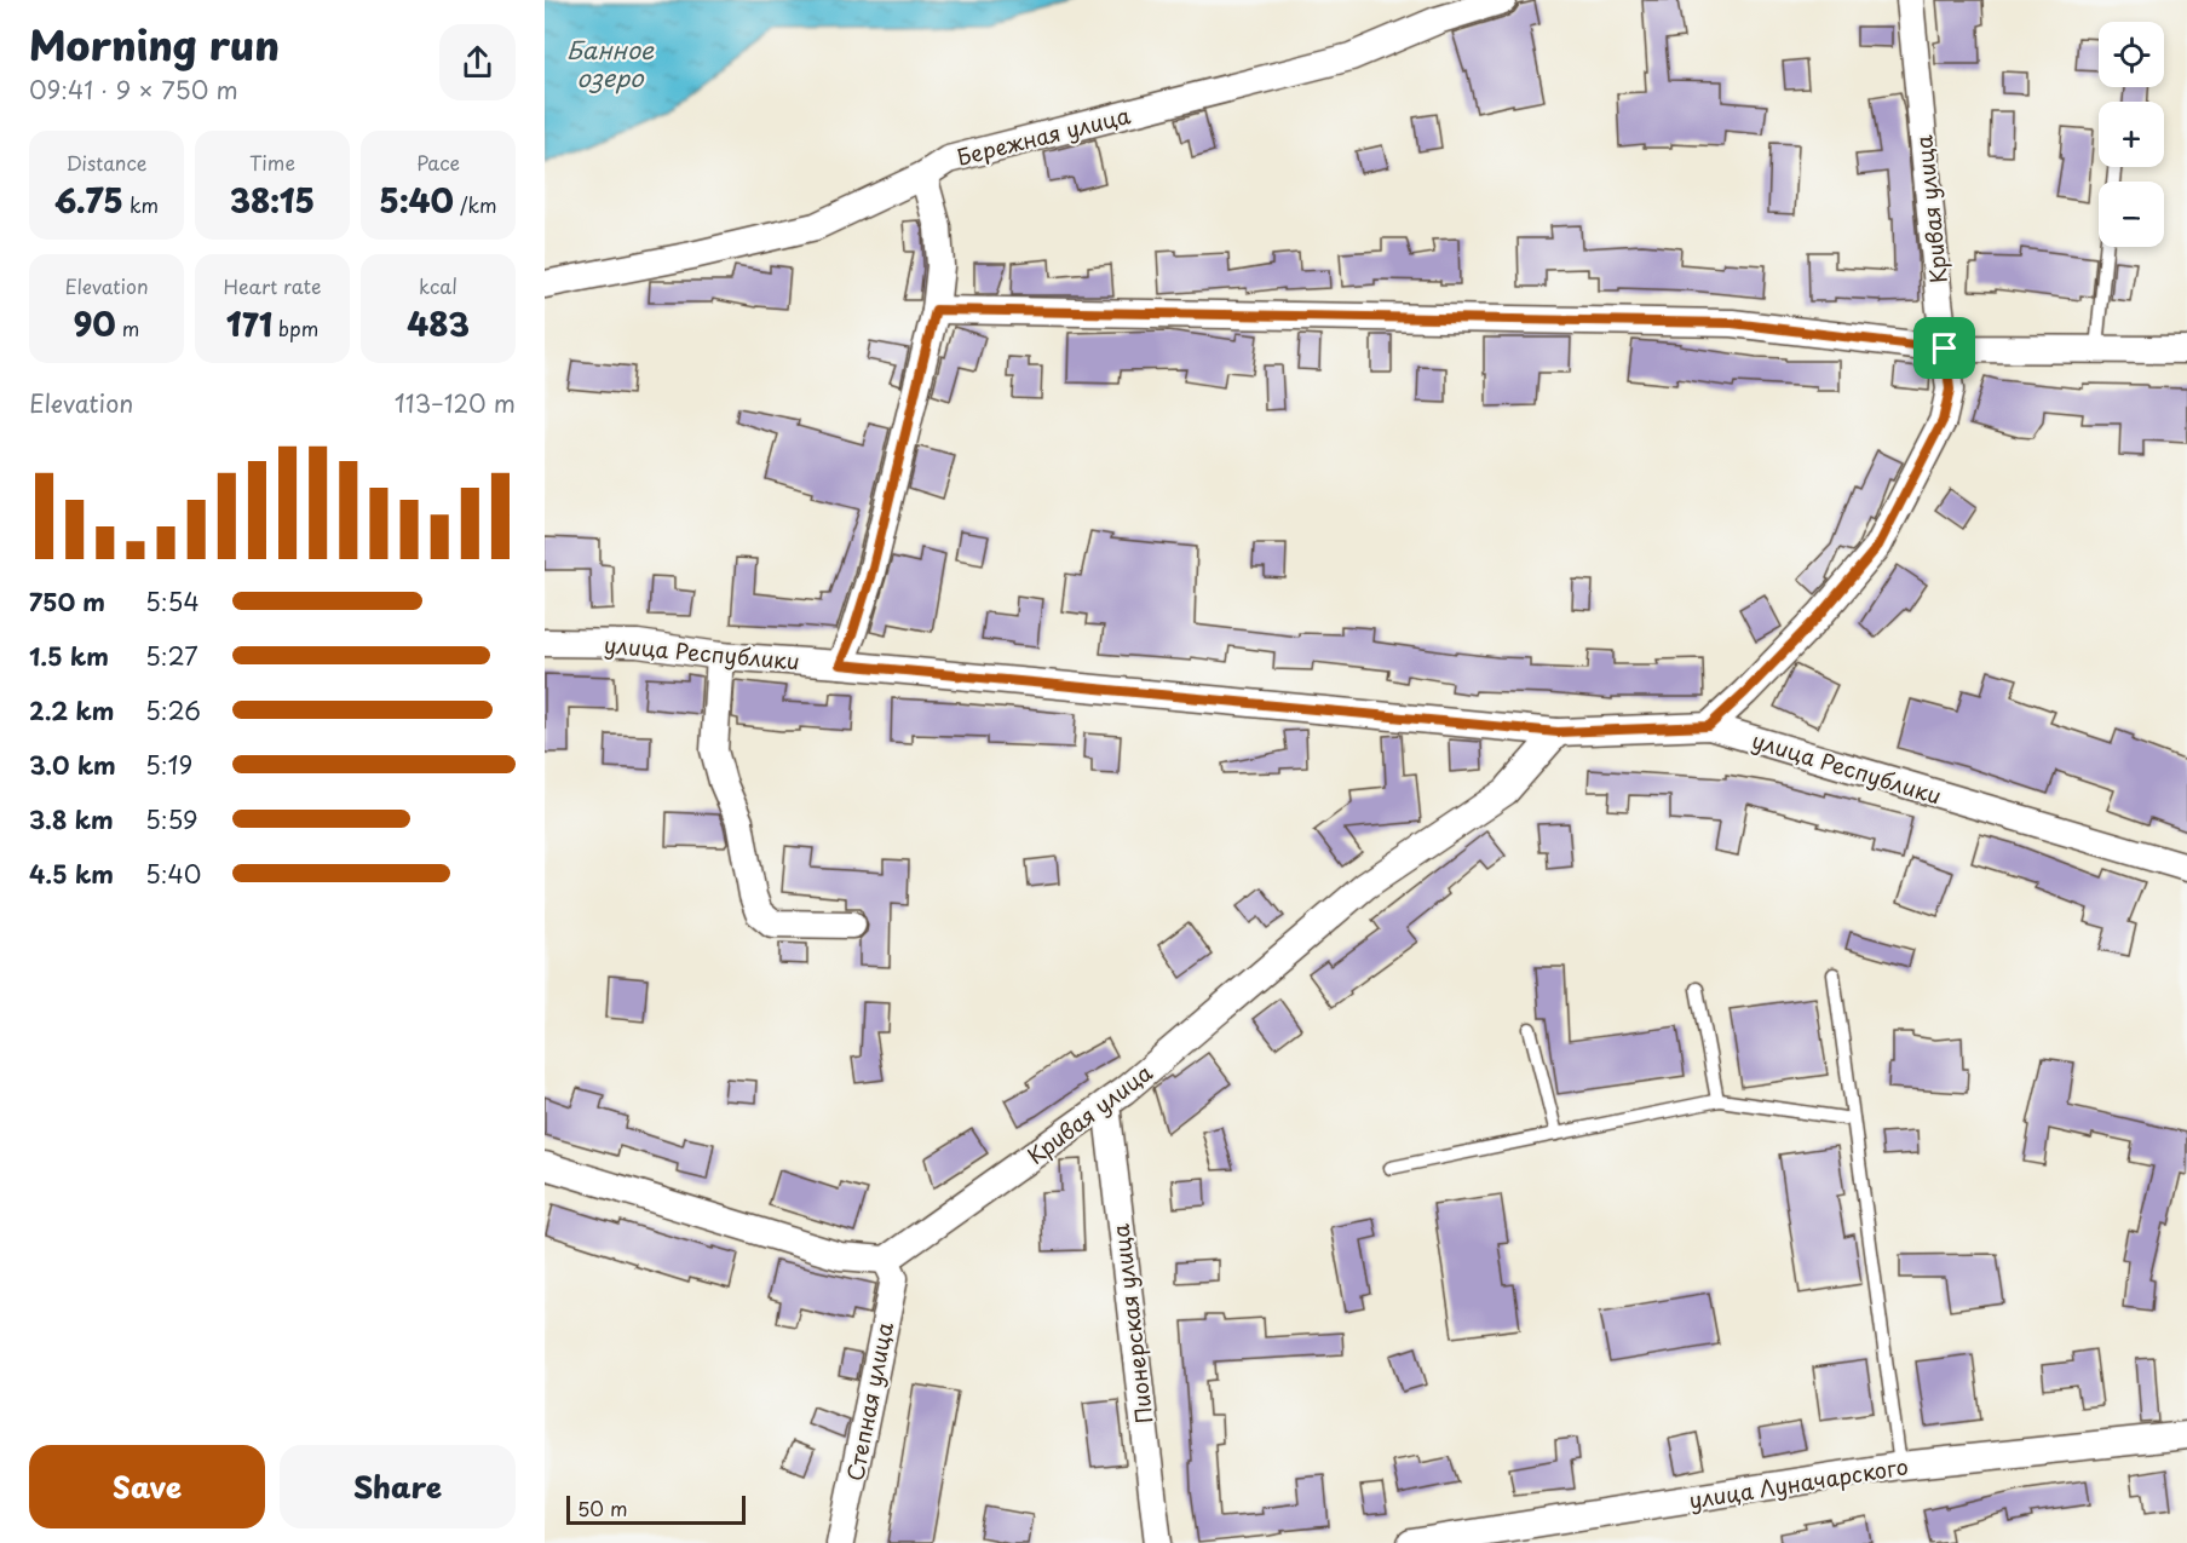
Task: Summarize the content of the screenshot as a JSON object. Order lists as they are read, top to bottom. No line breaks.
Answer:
{"streets":{"street":["Бережная улица","Кривая улица","улица Республики","Пионерская улица","Степная улица","улица Луначарского"]},"crossings":[["Кривая улица","улица Республики"],["Кривая улица","Пионерская улица"],["Кривая улица","Степная улица"]],"water":["Банное озеро"],"scale_bar":"50 m","page":{"heading":["Morning run","09:41 · 9 × 750 m"],"map_buttons":["+","−"],"stats":[["Distance","6.75 km"],["Time","38:15"],["Pace","5:40 /km"],["Elevation","90 m"],["Heart rate","171 bpm"],["kcal","483"]],"chart":["Elevation","113–120 m"],"list":[{"name":"750 m","note":"5:54"},{"name":"1.5 km","note":"5:27"},{"name":"2.2 km","note":"5:26"},{"name":"3.0 km","note":"5:19"},{"name":"3.8 km","note":"5:59"},{"name":"4.5 km","note":"5:40"}],"buttons":["Save","Share"],"scale":"50 m"}}
